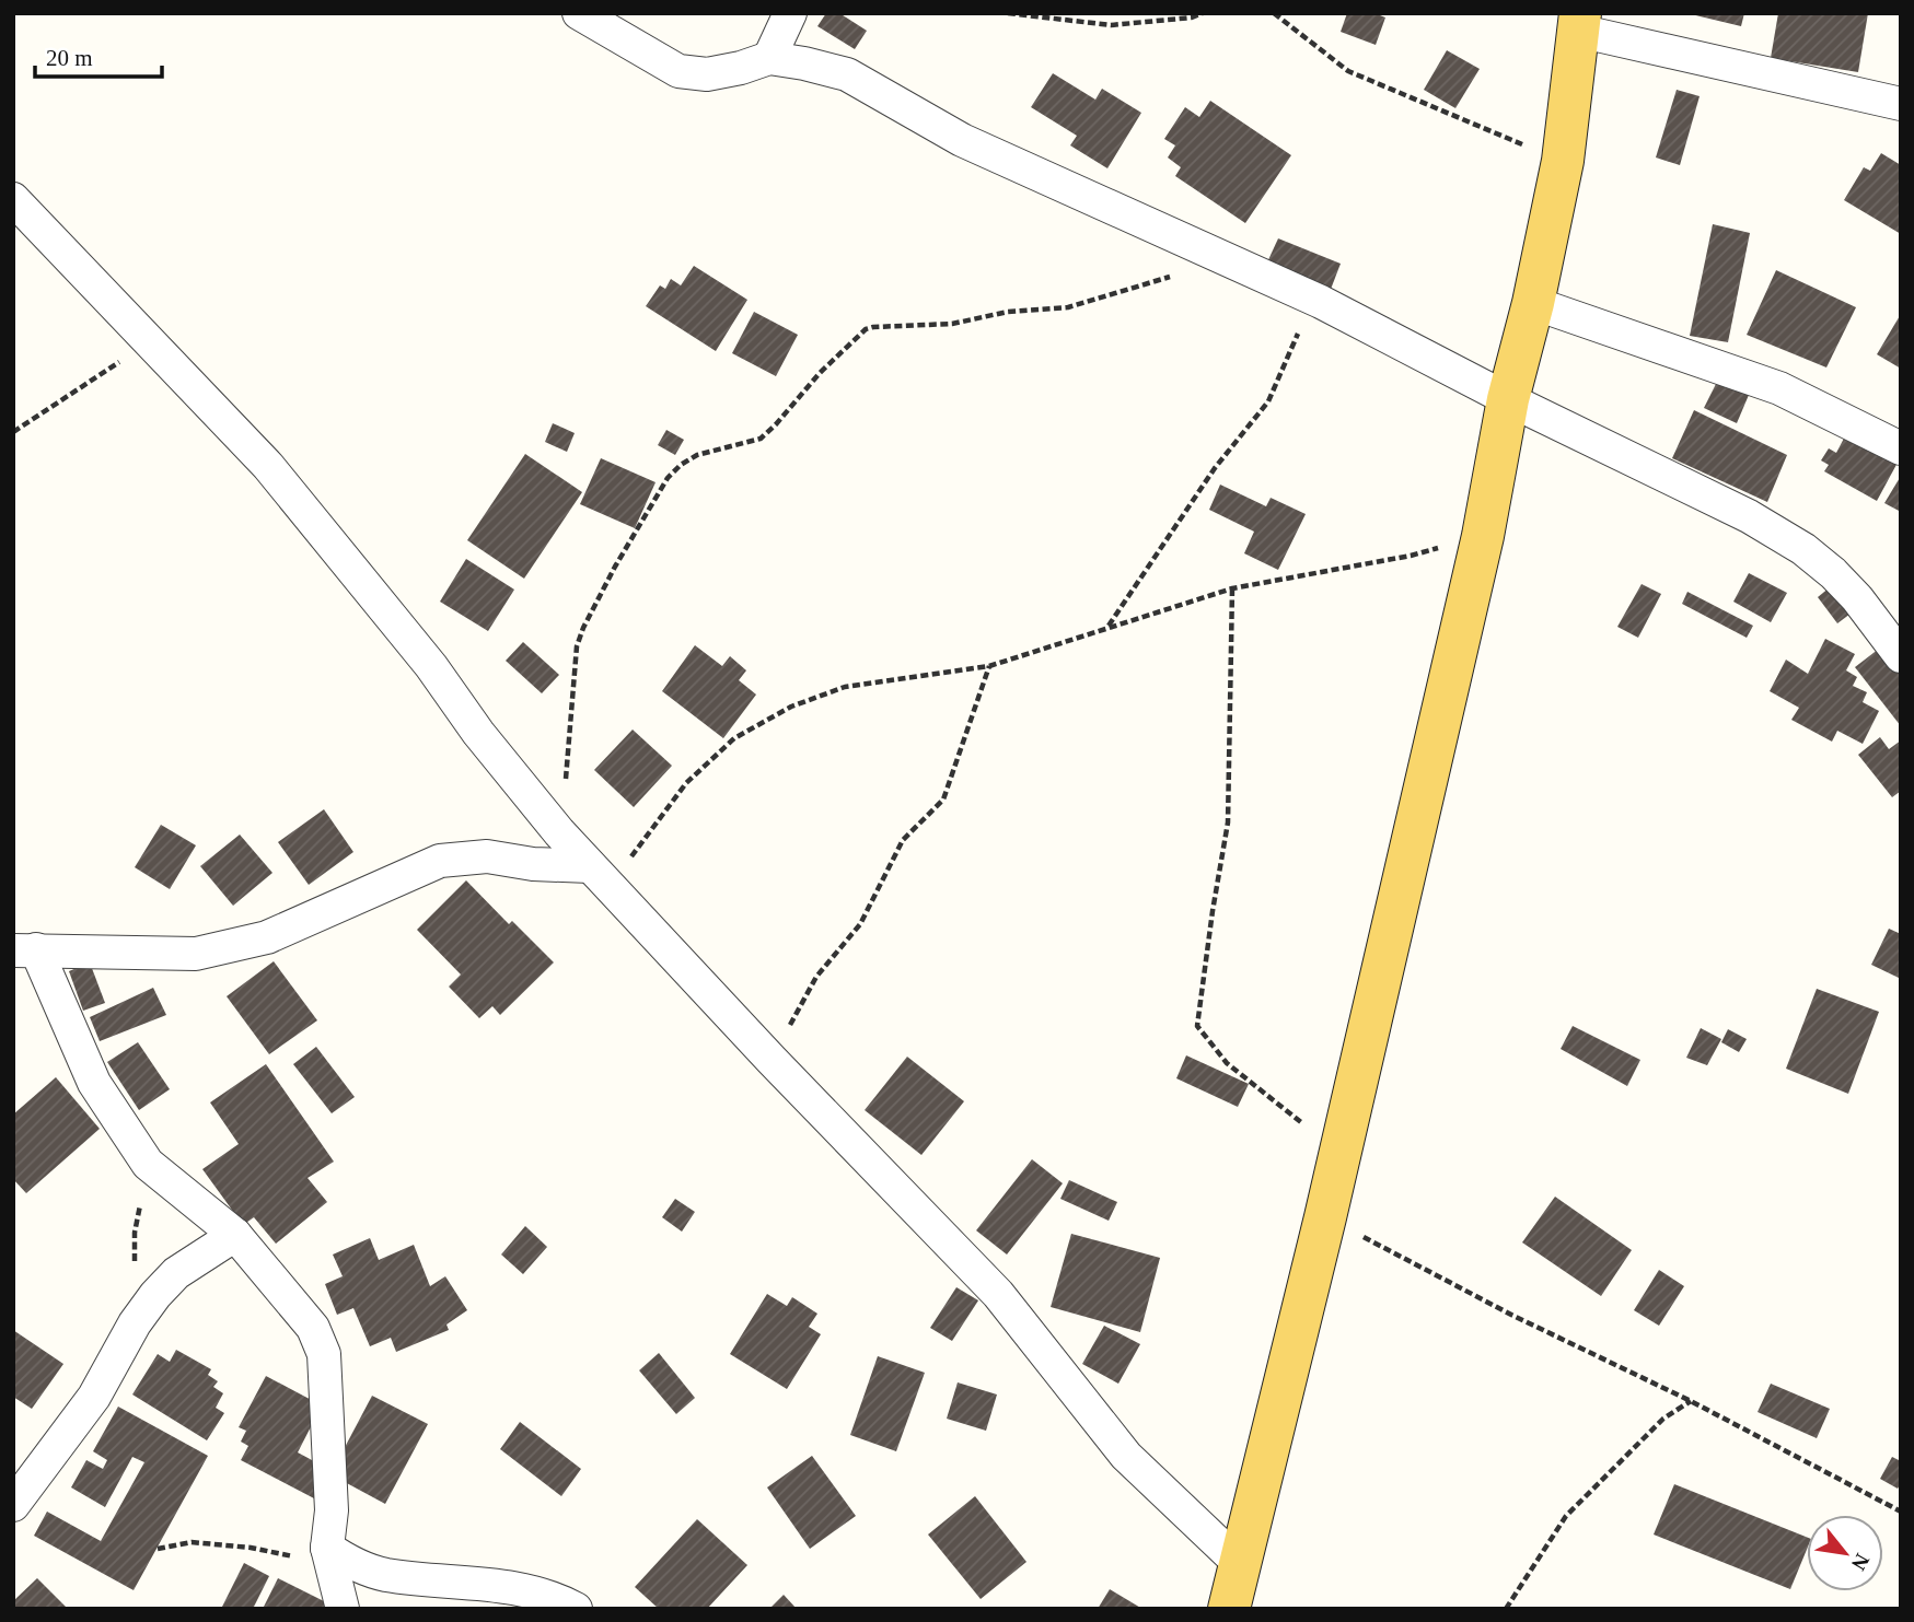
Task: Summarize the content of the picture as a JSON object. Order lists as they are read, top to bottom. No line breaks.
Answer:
{"scale_bar":"20 m","north":"bottom right"}
